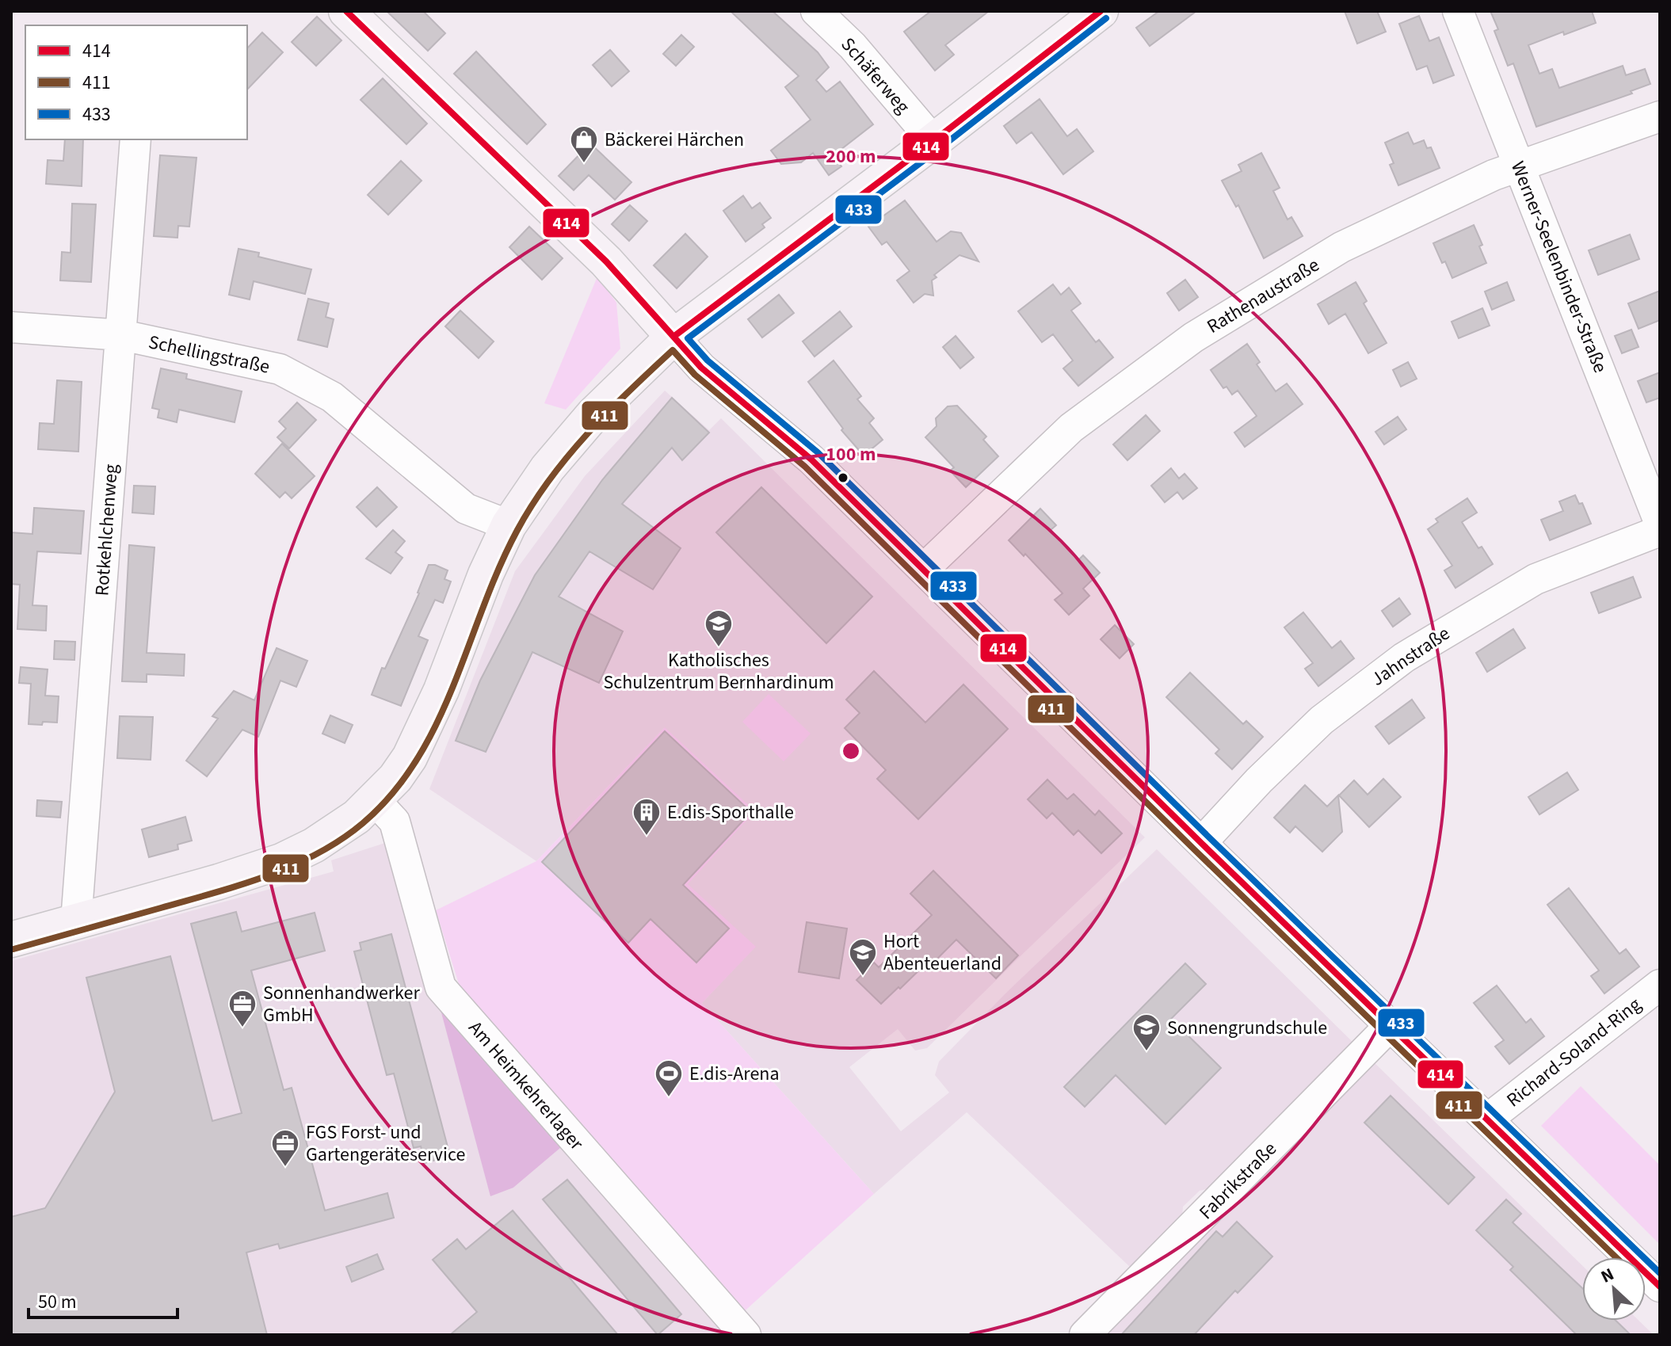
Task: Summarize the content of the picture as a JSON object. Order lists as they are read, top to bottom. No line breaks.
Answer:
{"streets":{"street":["Schäferweg","Werner-Seelenbinder-Straße","Rathenaustraße","Schellingstraße","Rotkehlchenweg","Jahnstraße","Richard-Soland-Ring","Am Heimkehrerlager","Fabrikstraße"]},"crossings":[["Werner-Seelenbinder-Straße","Rathenaustraße"],["Schellingstraße","Rotkehlchenweg"]],"places":{"shop":["Bäckerei Härchen"],"school or university":["Katholisches Schulzentrum Bernhardinum","Hort Abenteuerland","Sonnengrundschule"],"building":["E.dis-Sporthalle"],"office":["Sonnenhandwerker GmbH","FGS Forst- und Gartengeräteservice"],"sports":["E.dis-Arena"]},"lines":["transit line 414","transit line 433","transit line 411"],"legend":["414","411","433"],"scale_bar":"50 m","north":"top left","rings":["200 m","100 m"]}
